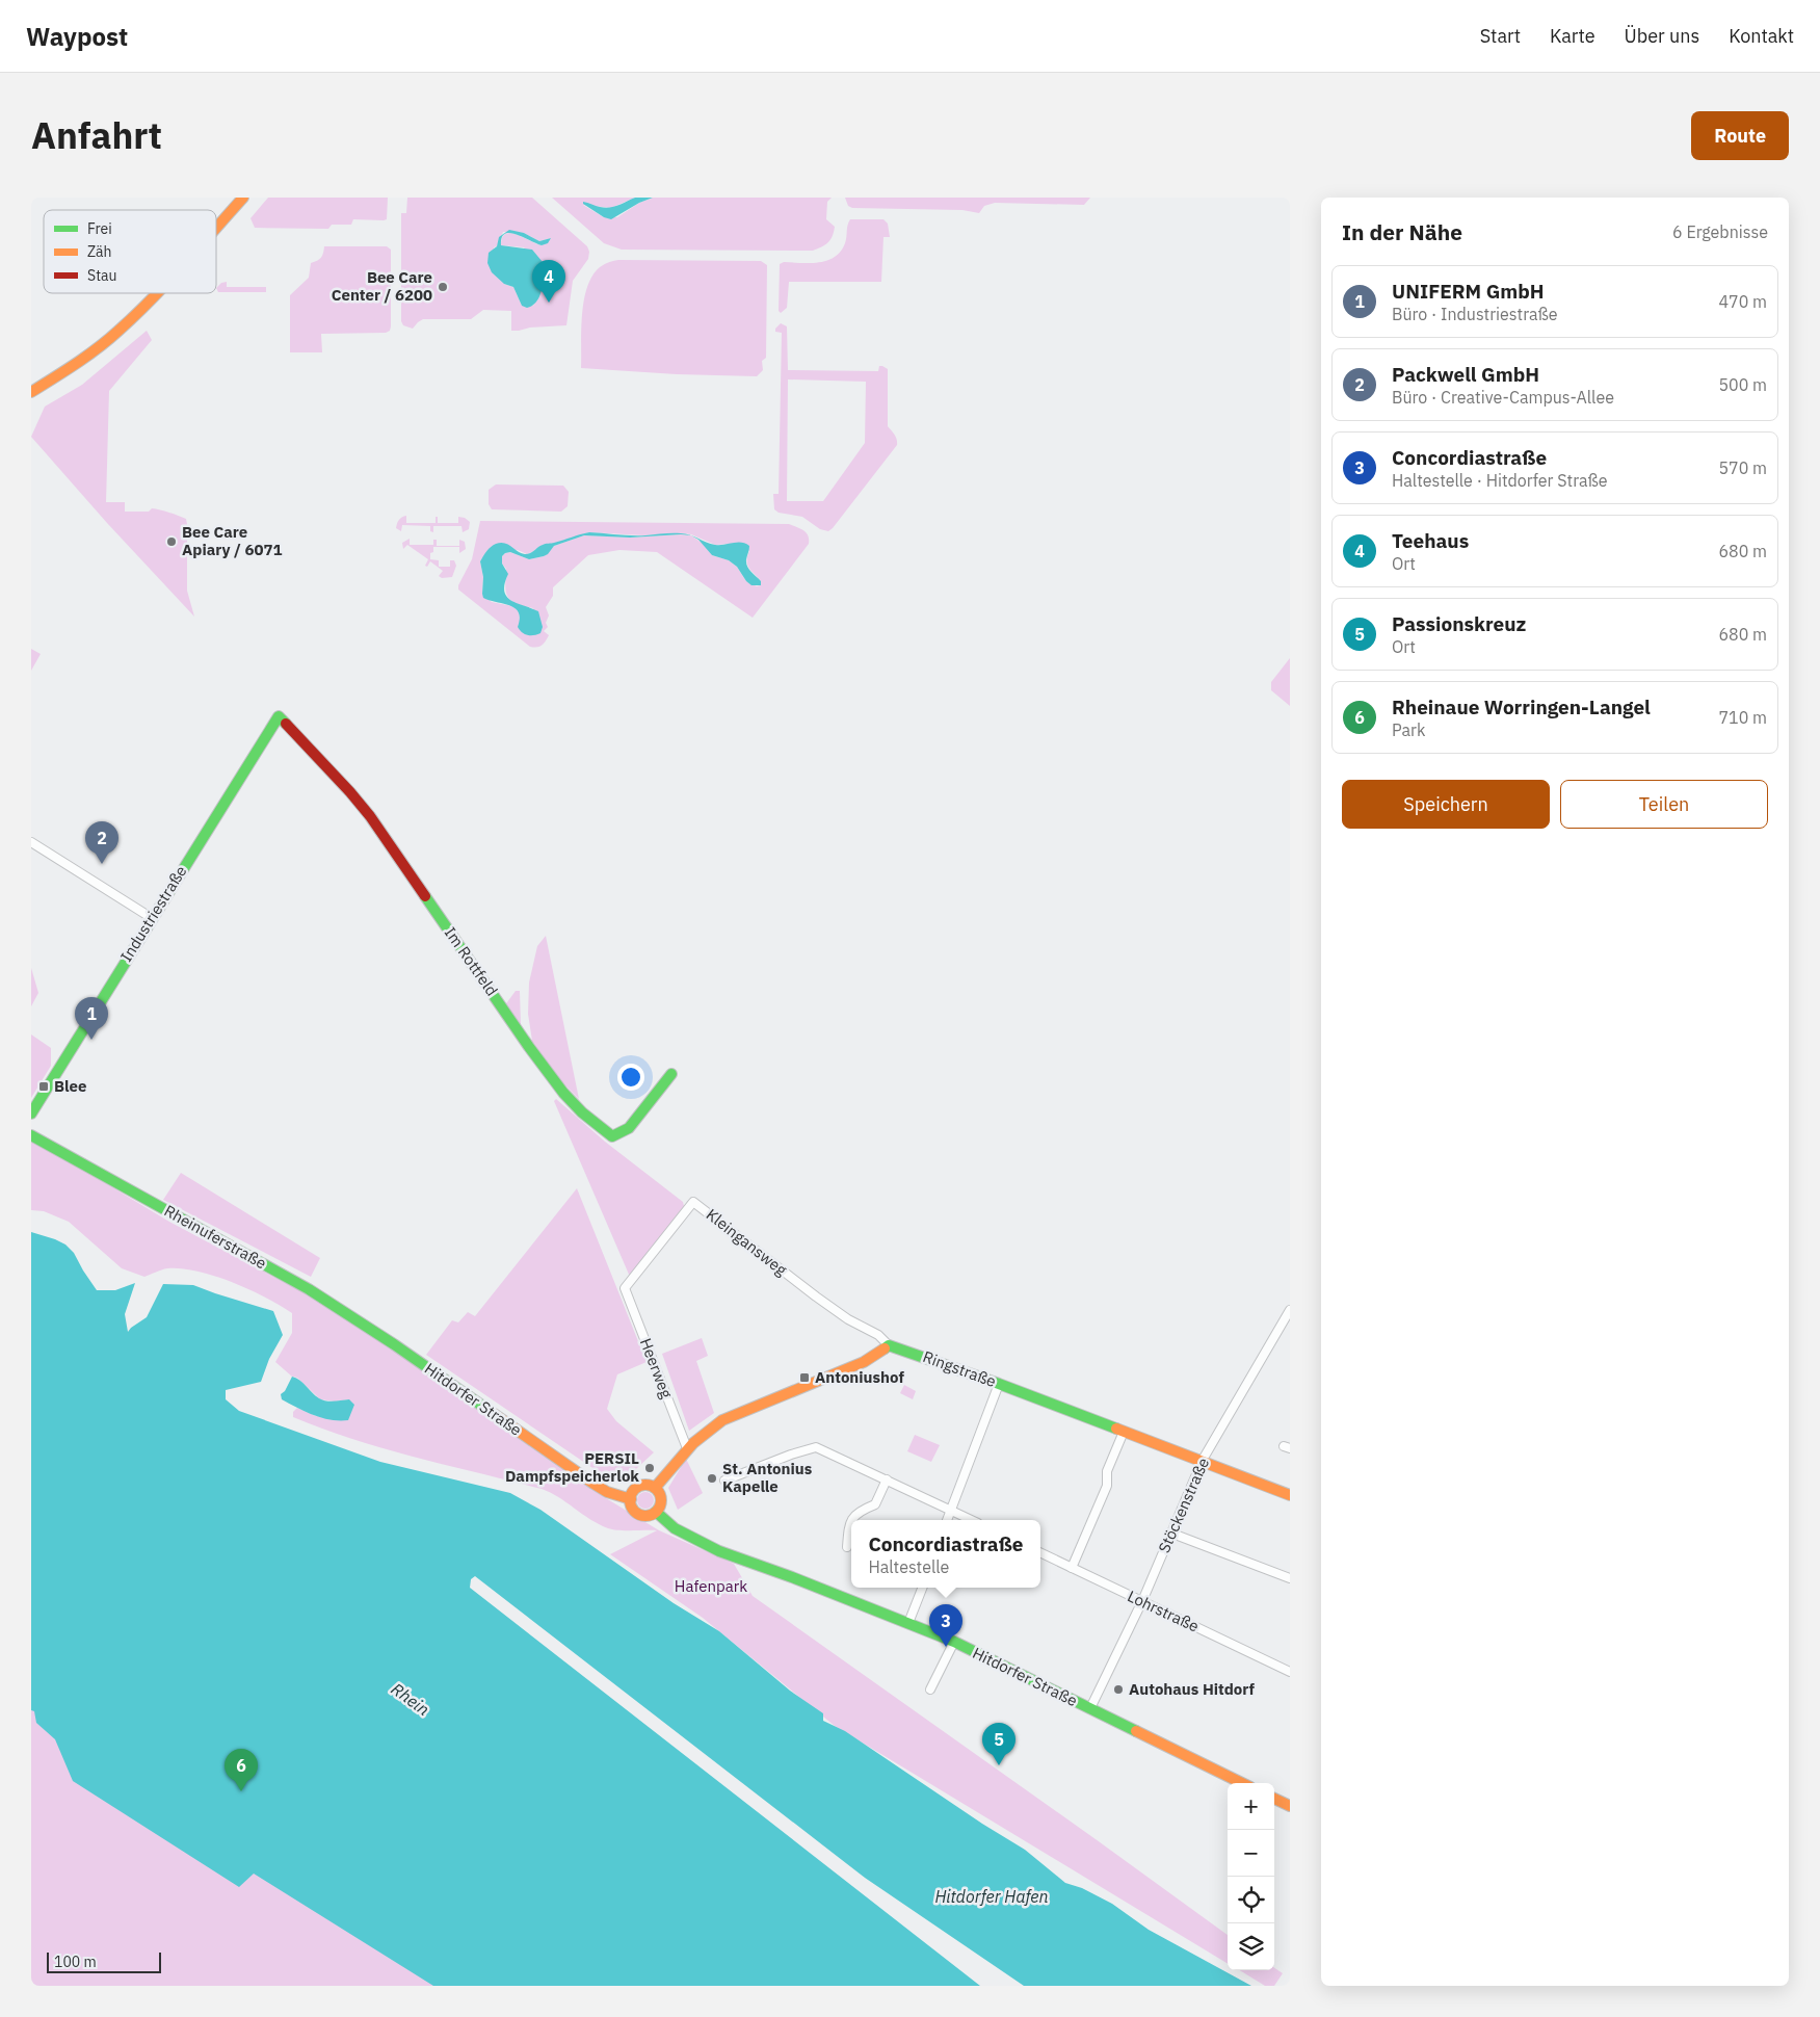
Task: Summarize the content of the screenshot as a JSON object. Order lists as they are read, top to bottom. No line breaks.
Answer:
{"streets":{"street":["Industriestraße","Im Rottfeld","Rheinuferstraße","Kleingansweg","Heerweg","Ringstraße","Hitdorfer Straße","Stöckenstraße","Lohrstraße"]},"crossings":[["Industriestraße","Im Rottfeld"],["Rheinuferstraße","Hitdorfer Straße"],["Kleingansweg","Heerweg"],["Kleingansweg","Ringstraße"],["Ringstraße","Stöckenstraße"],["Hitdorfer Straße","Stöckenstraße"],["Stöckenstraße","Lohrstraße"]],"water":["Rhein","Hitdorfer Hafen"],"parks":["Hafenpark"],"places":{"other":["Bee Care Center / 6200","Bee Care Apiary / 6071","PERSIL Dampfspeicherlok","St. Antonius Kapelle","Autohaus Hitdorf"],"transit":["Blee","Antoniushof"]},"legend":["Frei","Zäh","Stau"],"scale_bar":"100 m","page":{"header":"Waypost","nav":["Start","Karte","Über uns","Kontakt"],"title":"Anfahrt","buttons":["Route",["Speichern","Teilen"]],"heading":["In der Nähe","6 Ergebnisse"],"pins":["4","2","1","3","5","6"],"list":[{"mark":"1","name":"UNIFERM GmbH","note":"Büro · Industriestraße","value":"470 m"},{"mark":"2","name":"Packwell GmbH","note":"Büro · Creative-Campus-Allee","value":"500 m"},{"mark":"3","name":"Concordiastraße","note":"Haltestelle · Hitdorfer Straße","value":"570 m"},{"mark":"4","name":"Teehaus","note":"Ort","value":"680 m"},{"mark":"5","name":"Passionskreuz","note":"Ort","value":"680 m"},{"mark":"6","name":"Rheinaue Worringen-Langel","note":"Park","value":"710 m"}],"popup":["Concordiastraße","Haltestelle"],"map_buttons":["+","−"],"scale":"100 m"}}
